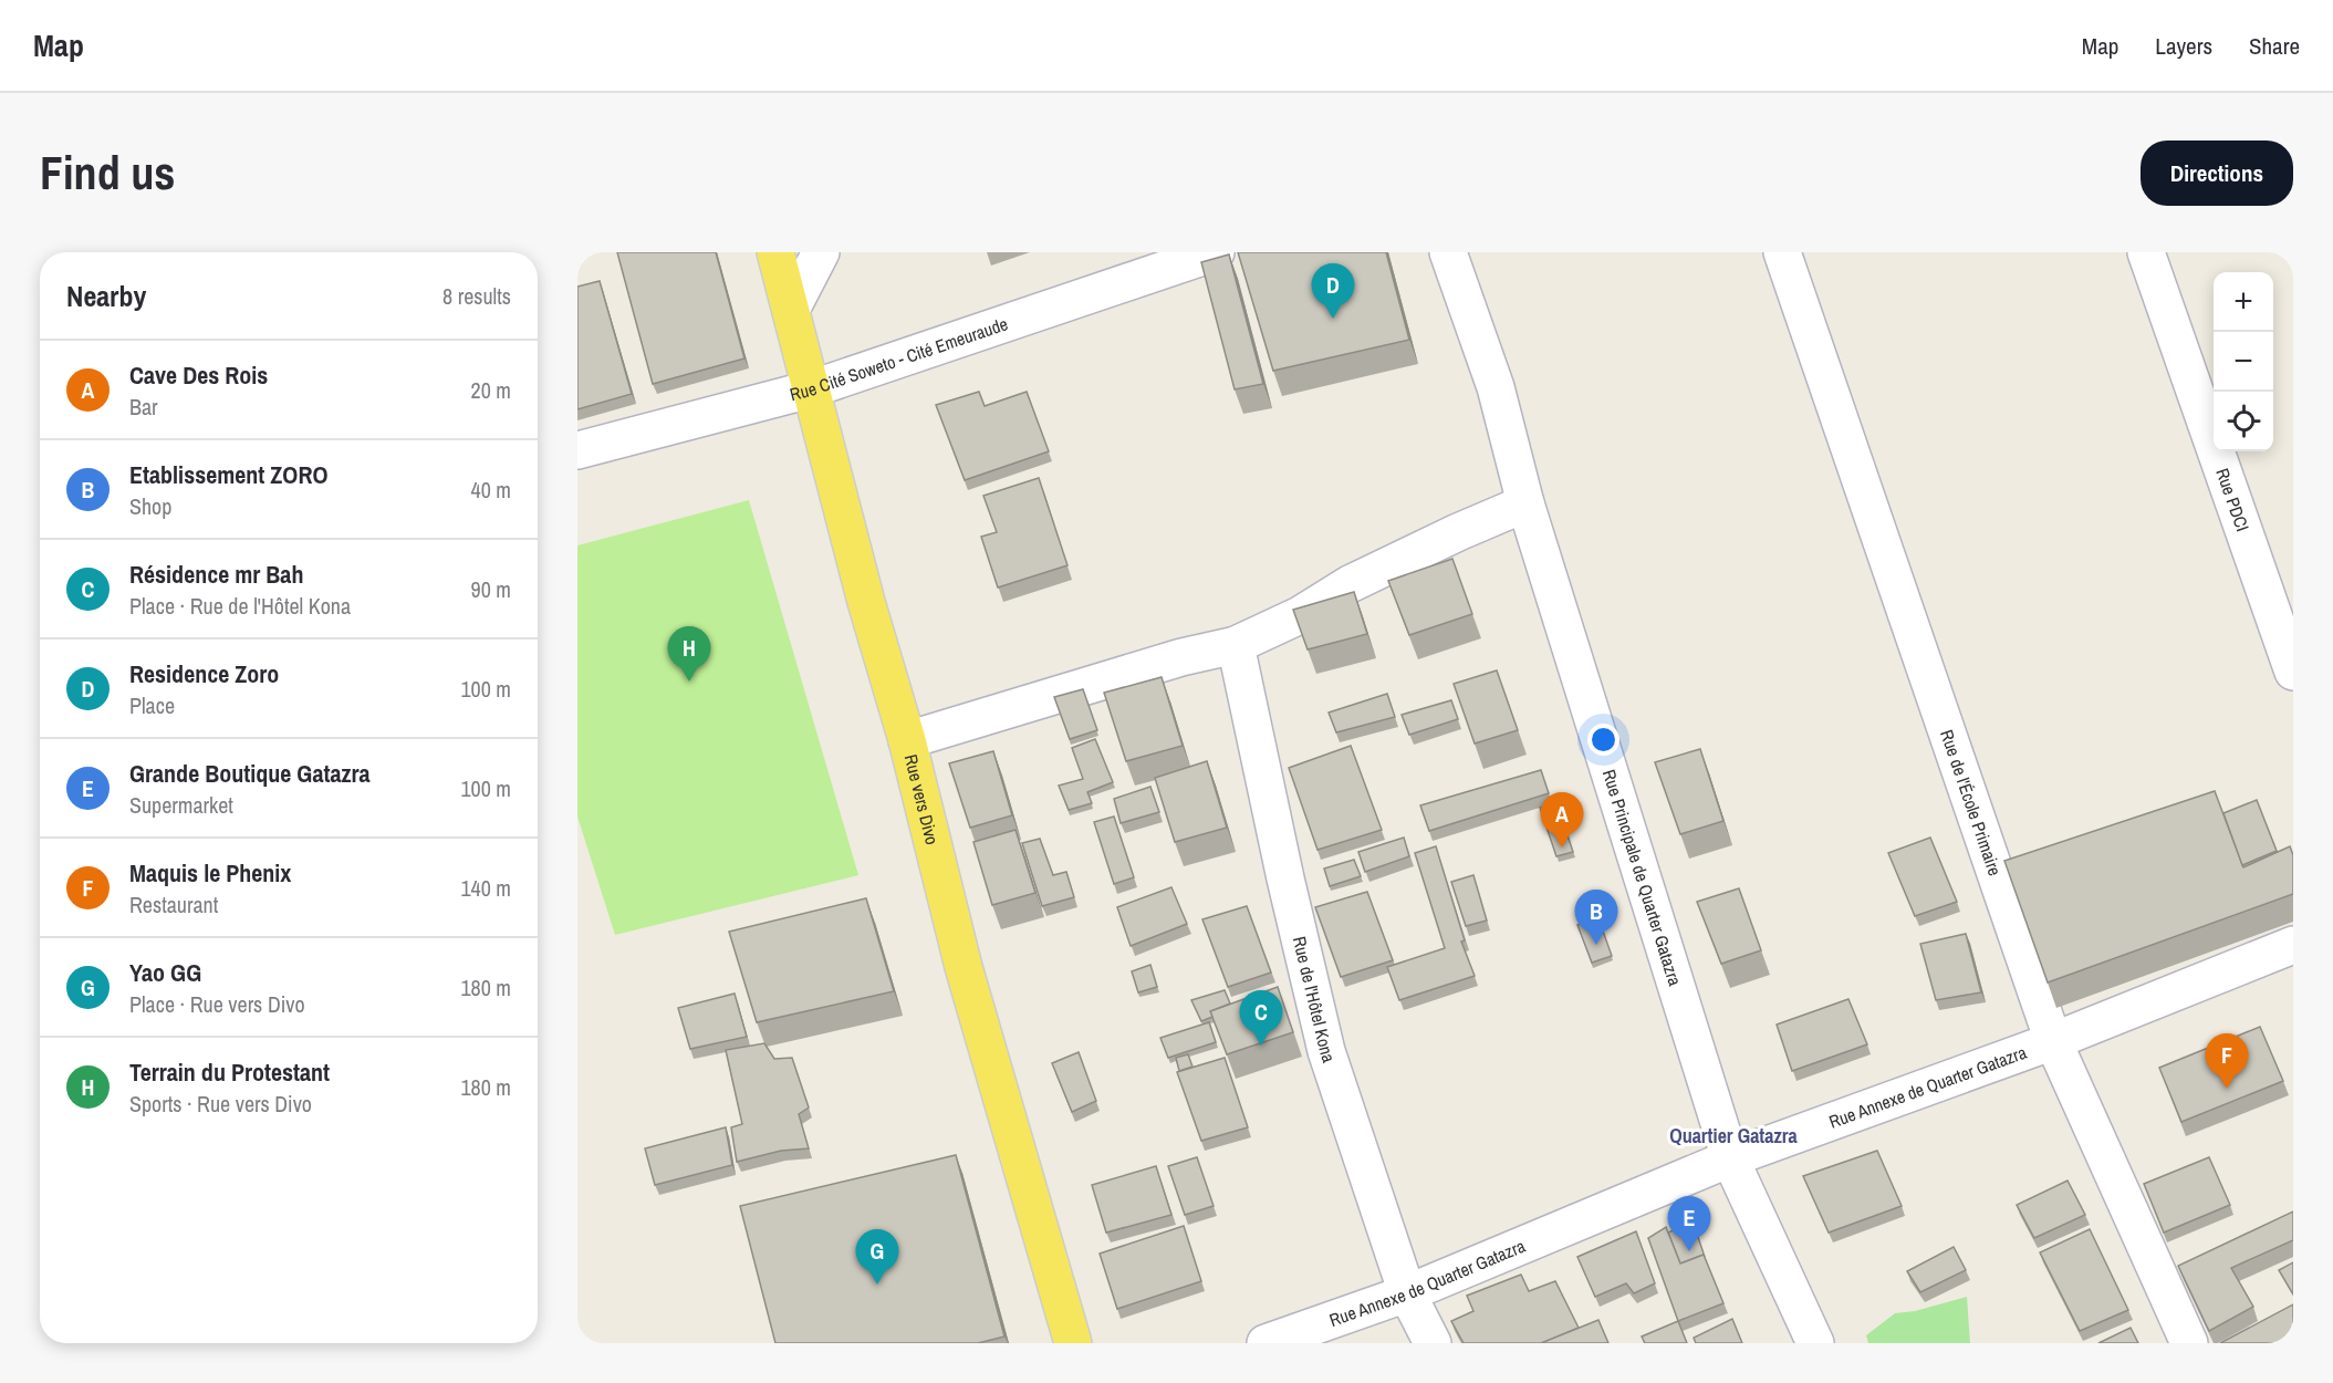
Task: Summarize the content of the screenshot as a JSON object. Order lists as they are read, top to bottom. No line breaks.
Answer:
{"streets":{"main road":["Rue vers Divo"],"street":["Rue Cité Soweto - Cité Emeuraude","Rue PDCI","Rue de l'École Primaire","Rue Principale de Quarter Gatazra","Rue de l'Hôtel Kona","Rue Annexe de Quarter Gatazra"]},"crossings":[["Rue Cité Soweto - Cité Emeuraude","Rue vers Divo"],["Rue de l'École Primaire","Rue Annexe de Quarter Gatazra"],["Rue Principale de Quarter Gatazra","Rue Annexe de Quarter Gatazra"],["Rue de l'Hôtel Kona","Rue Annexe de Quarter Gatazra"]],"districts":["Quartier Gatazra"],"page":{"header":"Map","nav":["Map","Layers","Share"],"buttons":"Directions","title":"Find us","heading":["Nearby","8 results"],"pins":["D","H","A","B","C","F","E","G"],"map_buttons":["+","−"],"list":[{"mark":"A","name":"Cave Des Rois","note":"Bar","value":"20 m"},{"mark":"B","name":"Etablissement ZORO","note":"Shop","value":"40 m"},{"mark":"C","name":"Résidence mr Bah","note":"Place · Rue de l'Hôtel Kona","value":"90 m"},{"mark":"D","name":"Residence Zoro","note":"Place","value":"100 m"},{"mark":"E","name":"Grande Boutique Gatazra","note":"Supermarket","value":"100 m"},{"mark":"F","name":"Maquis le Phenix","note":"Restaurant","value":"140 m"},{"mark":"G","name":"Yao GG","note":"Place · Rue vers Divo","value":"180 m"},{"mark":"H","name":"Terrain du Protestant","note":"Sports · Rue vers Divo","value":"180 m"}]}}
